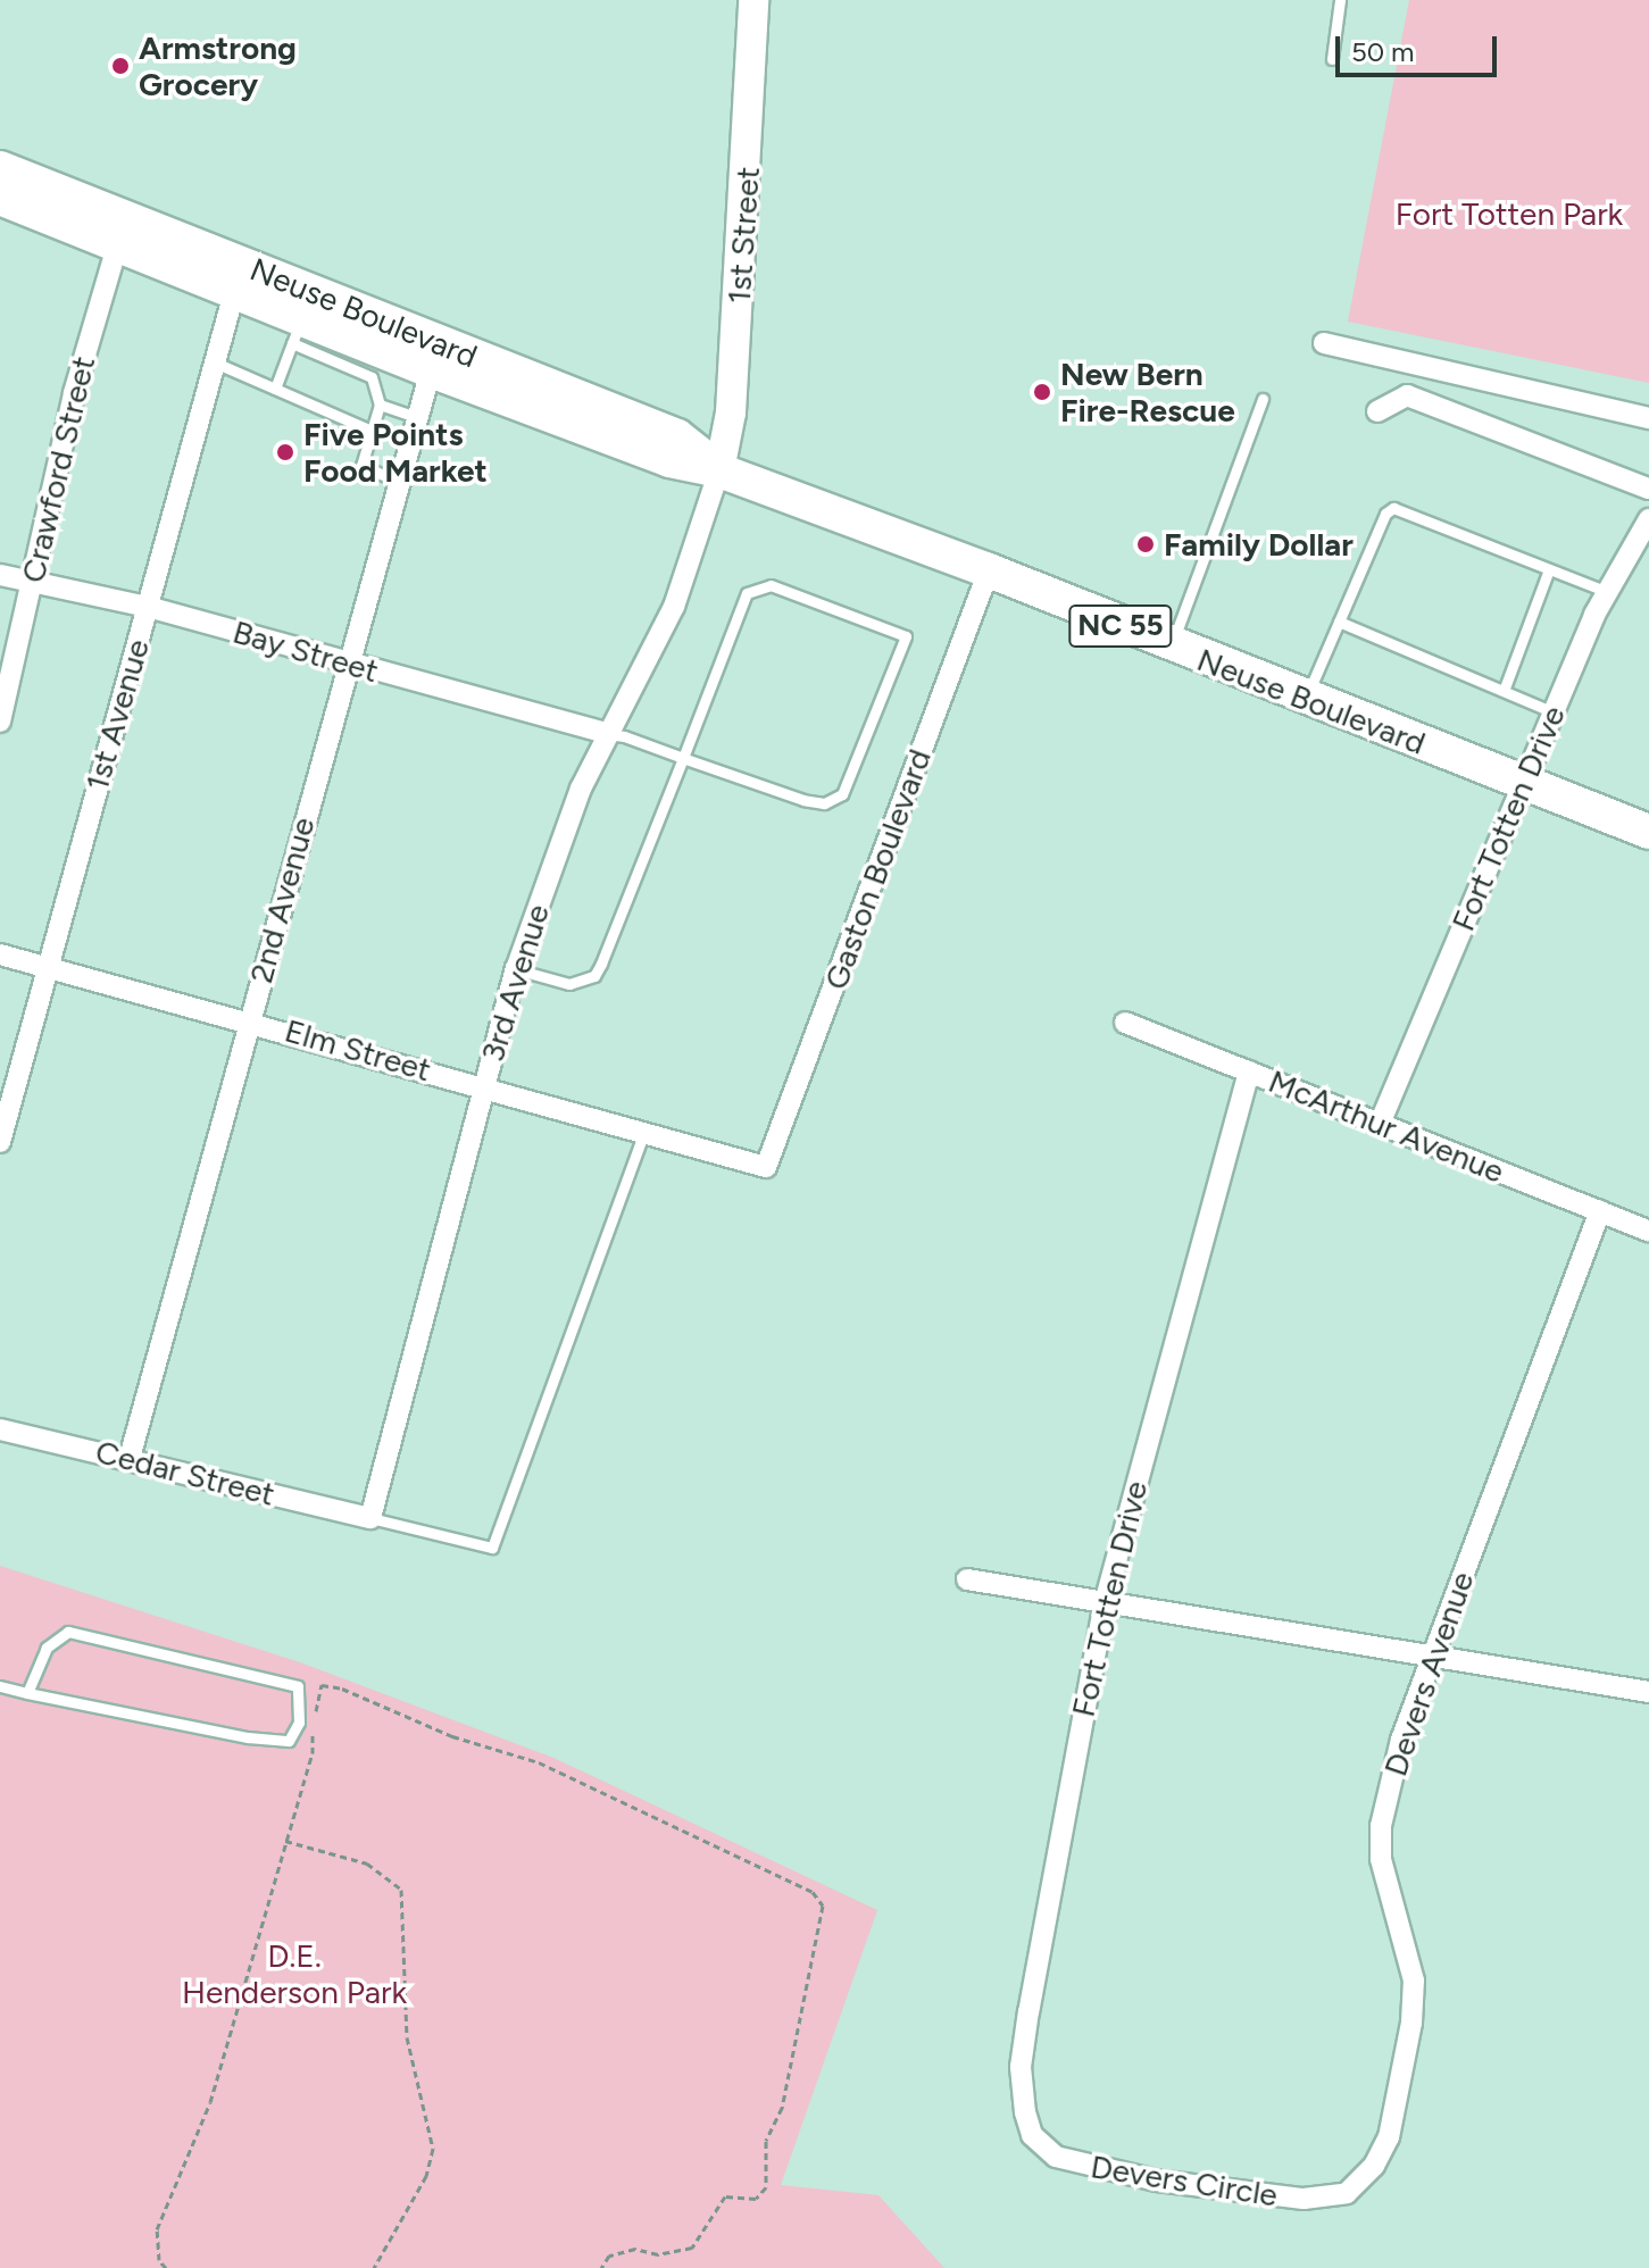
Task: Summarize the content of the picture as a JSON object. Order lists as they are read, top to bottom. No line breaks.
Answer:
{"streets":{"main road":["1st Street","Neuse Boulevard","NC 55"],"street":["Crawford Street","Bay Street","1st Avenue","Fort Totten Drive","Gaston Boulevard","2nd Avenue","3rd Avenue","Elm Street","McArthur Avenue","Cedar Street","Devers Avenue","Devers Circle"]},"crossings":[["1st Street","Neuse Boulevard"],["1st Street","3rd Avenue"],["Neuse Boulevard","Crawford Street"],["Neuse Boulevard","1st Avenue"],["Neuse Boulevard","Fort Totten Drive"],["Neuse Boulevard","Gaston Boulevard"],["Neuse Boulevard","2nd Avenue"],["Neuse Boulevard","3rd Avenue"],["Crawford Street","Bay Street"],["Bay Street","1st Avenue"],["Bay Street","2nd Avenue"],["Bay Street","3rd Avenue"],["1st Avenue","Elm Street"],["Fort Totten Drive","McArthur Avenue"],["Fort Totten Drive","Devers Circle"],["Gaston Boulevard","Elm Street"],["2nd Avenue","Elm Street"],["2nd Avenue","Cedar Street"],["3rd Avenue","Elm Street"],["3rd Avenue","Cedar Street"],["McArthur Avenue","Devers Avenue"],["Devers Avenue","Devers Circle"]],"parks":["Fort Totten Park","D.E. Henderson Park"],"places":["Armstrong Grocery","New Bern Fire-Rescue","Five Points Food Market","Family Dollar"],"scale_bar":"50 m"}
